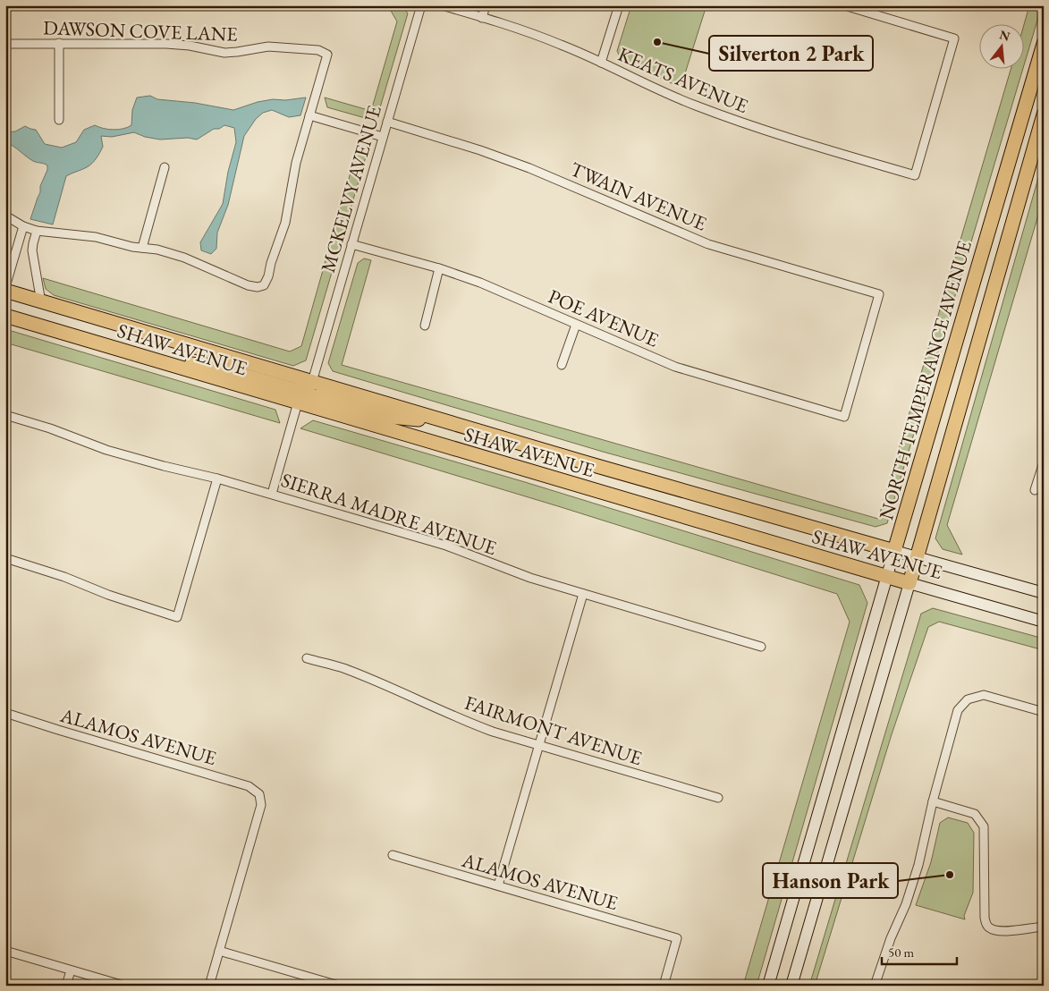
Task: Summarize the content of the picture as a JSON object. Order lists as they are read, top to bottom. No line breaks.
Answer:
{"streets":{"main road":["SHAW AVENUE","NORTH TEMPERANCE AVENUE"],"street":["DAWSON COVE LANE","KEATS AVENUE","MCKELVY AVENUE","TWAIN AVENUE","POE AVENUE","SIERRA MADRE AVENUE","FAIRMONT AVENUE","ALAMOS AVENUE"]},"crossings":[["MCKELVY AVENUE","TWAIN AVENUE"],["MCKELVY AVENUE","POE AVENUE"],["MCKELVY AVENUE","SHAW AVENUE"],["TWAIN AVENUE","POE AVENUE"],["SHAW AVENUE","NORTH TEMPERANCE AVENUE"]],"places":["Silverton 2 Park","Hanson Park"],"scale_bar":"50 m","north":"top"}
